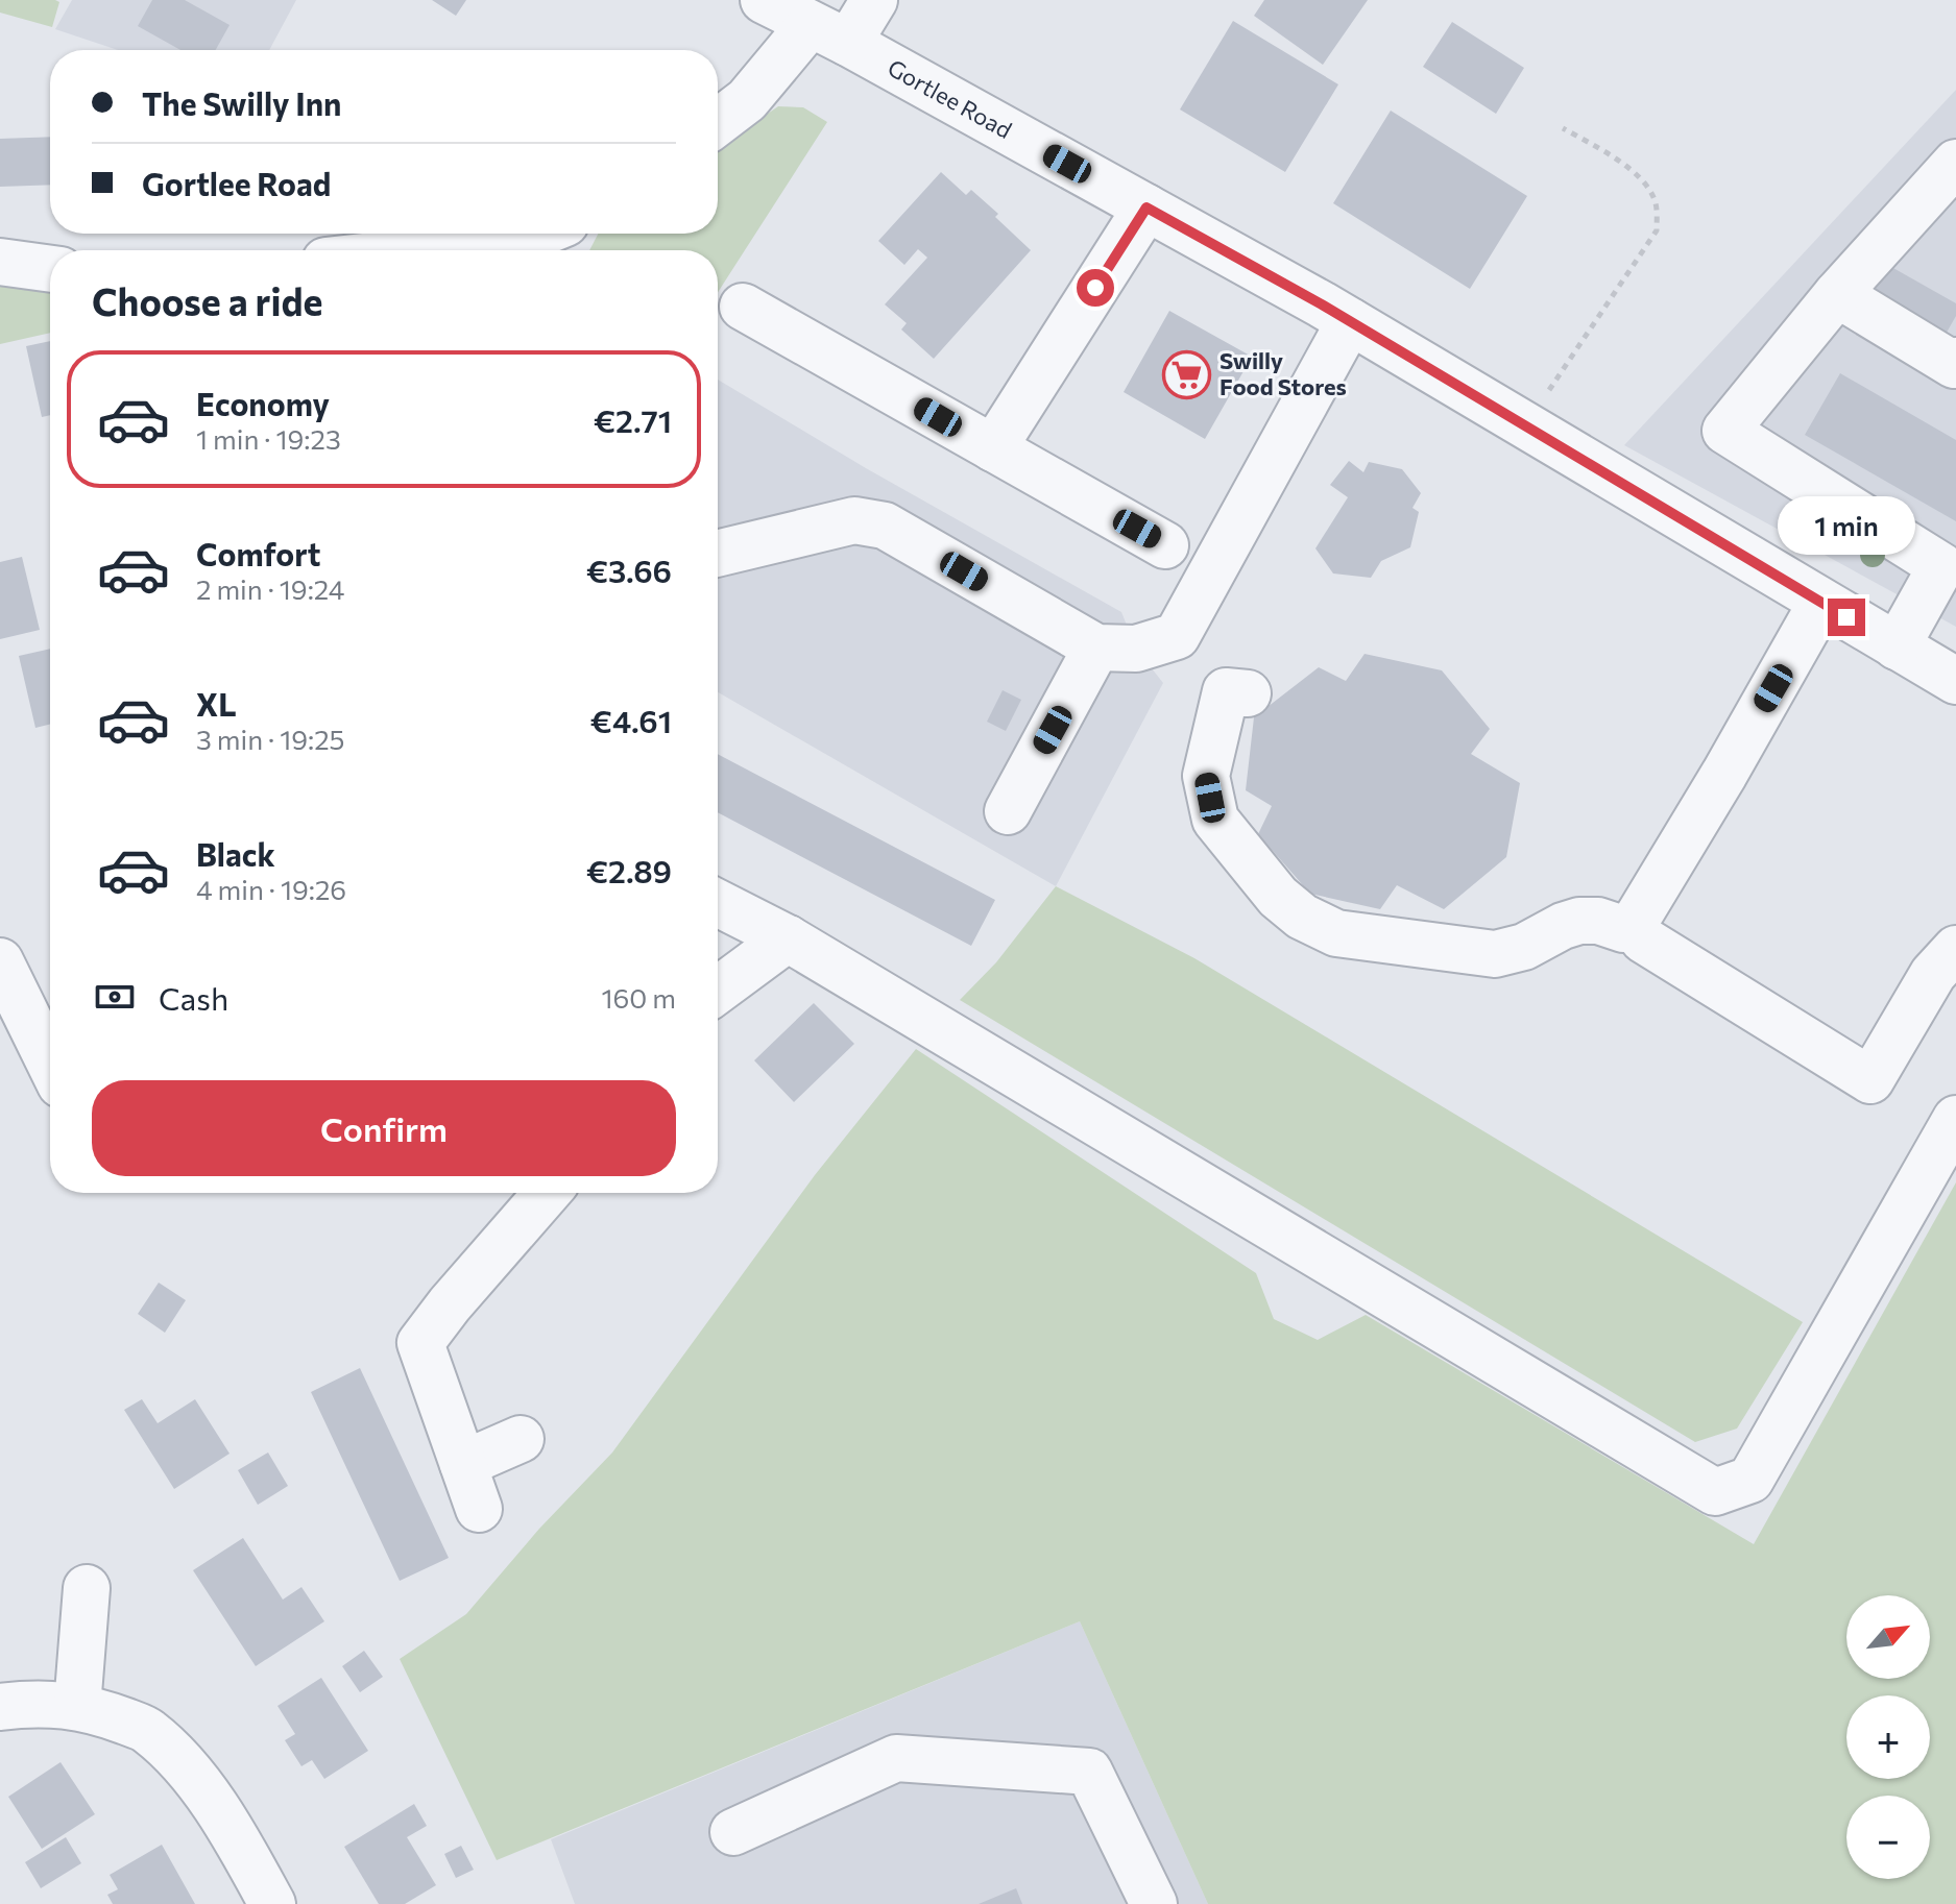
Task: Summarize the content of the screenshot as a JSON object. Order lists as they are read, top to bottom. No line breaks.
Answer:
{"streets":{"street":["Gortlee Road"]},"places":{"supermarket":["Swilly Food Stores"]},"north":"top right","page":{"banner":["The Swilly Inn","Gortlee Road"],"heading":"Choose a ride","list":[{"name":"Economy","note":"1 min · 19:23","value":"€2.71"},{"name":"Comfort","note":"2 min · 19:24","value":"€3.66"},{"name":"XL","note":"3 min · 19:25","value":"€4.61"},{"name":"Black","note":"4 min · 19:26","value":"€2.89"}],"bubble":"1 min","pay":["Cash","160 m"],"buttons":"Confirm","map_buttons":["+","−"]}}
